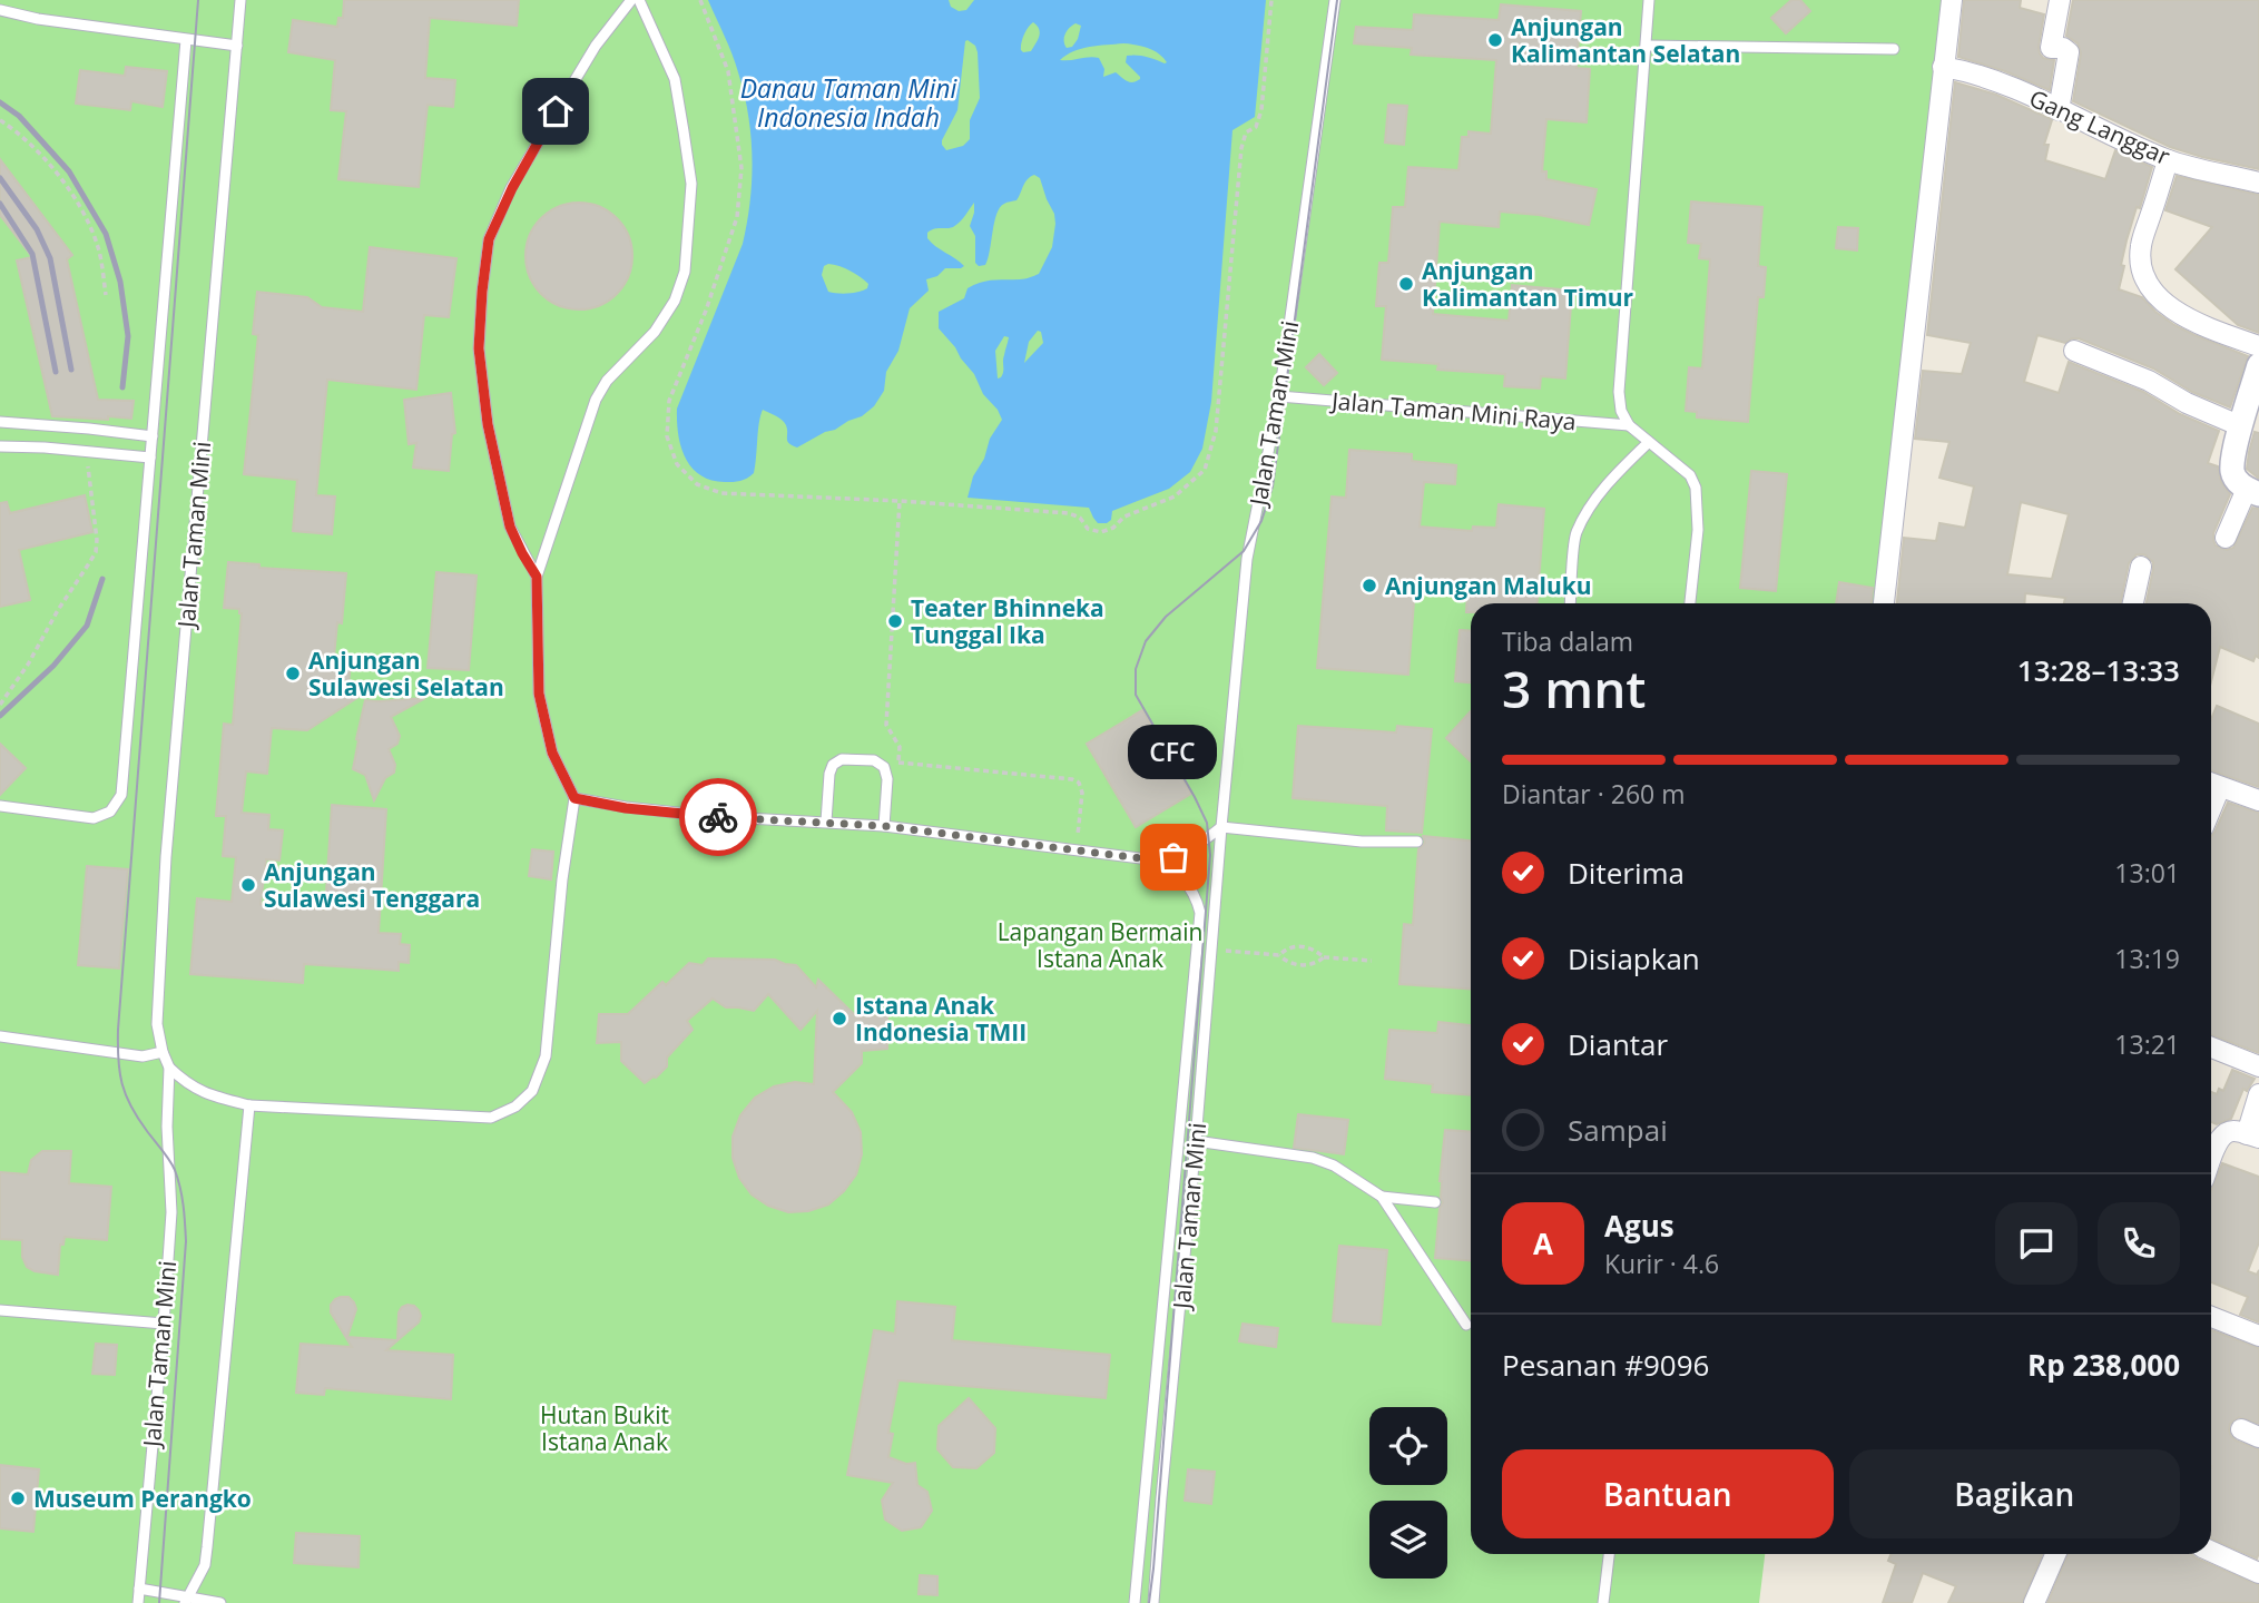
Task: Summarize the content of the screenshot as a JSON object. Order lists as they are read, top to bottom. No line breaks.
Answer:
{"streets":{"street":["Gang Langgar"],"lane":["Jalan Taman Mini Raya","Jalan Taman Mini"]},"crossings":[["Jalan Taman Mini Raya","Jalan Taman Mini"]],"water":["Danau Taman Mini Indonesia Indah"],"parks":["Lapangan Bermain Istana Anak","Hutan Bukit Istana Anak"],"places":["Anjungan Kalimantan Selatan","Anjungan Kalimantan Timur","Anjungan Maluku","Teater Bhinneka Tunggal Ika","Anjungan Sulawesi Selatan","CFC","Anjungan Sulawesi Tenggara","Istana Anak Indonesia TMII","Museum Perangko"],"page":{"heading":["3 mnt","Tiba dalam","13:28–13:33"],"panel":["Agus","Kurir · 4.6","Pesanan #9096","Rp 238,000"],"bubble":"CFC","bar":"Diantar · 260 m","list":[["Diterima","13:01"],["Disiapkan","13:19"],["Diantar","13:21"],"Sampai"],"round":"A","buttons":["Bantuan","Bagikan"]}}
